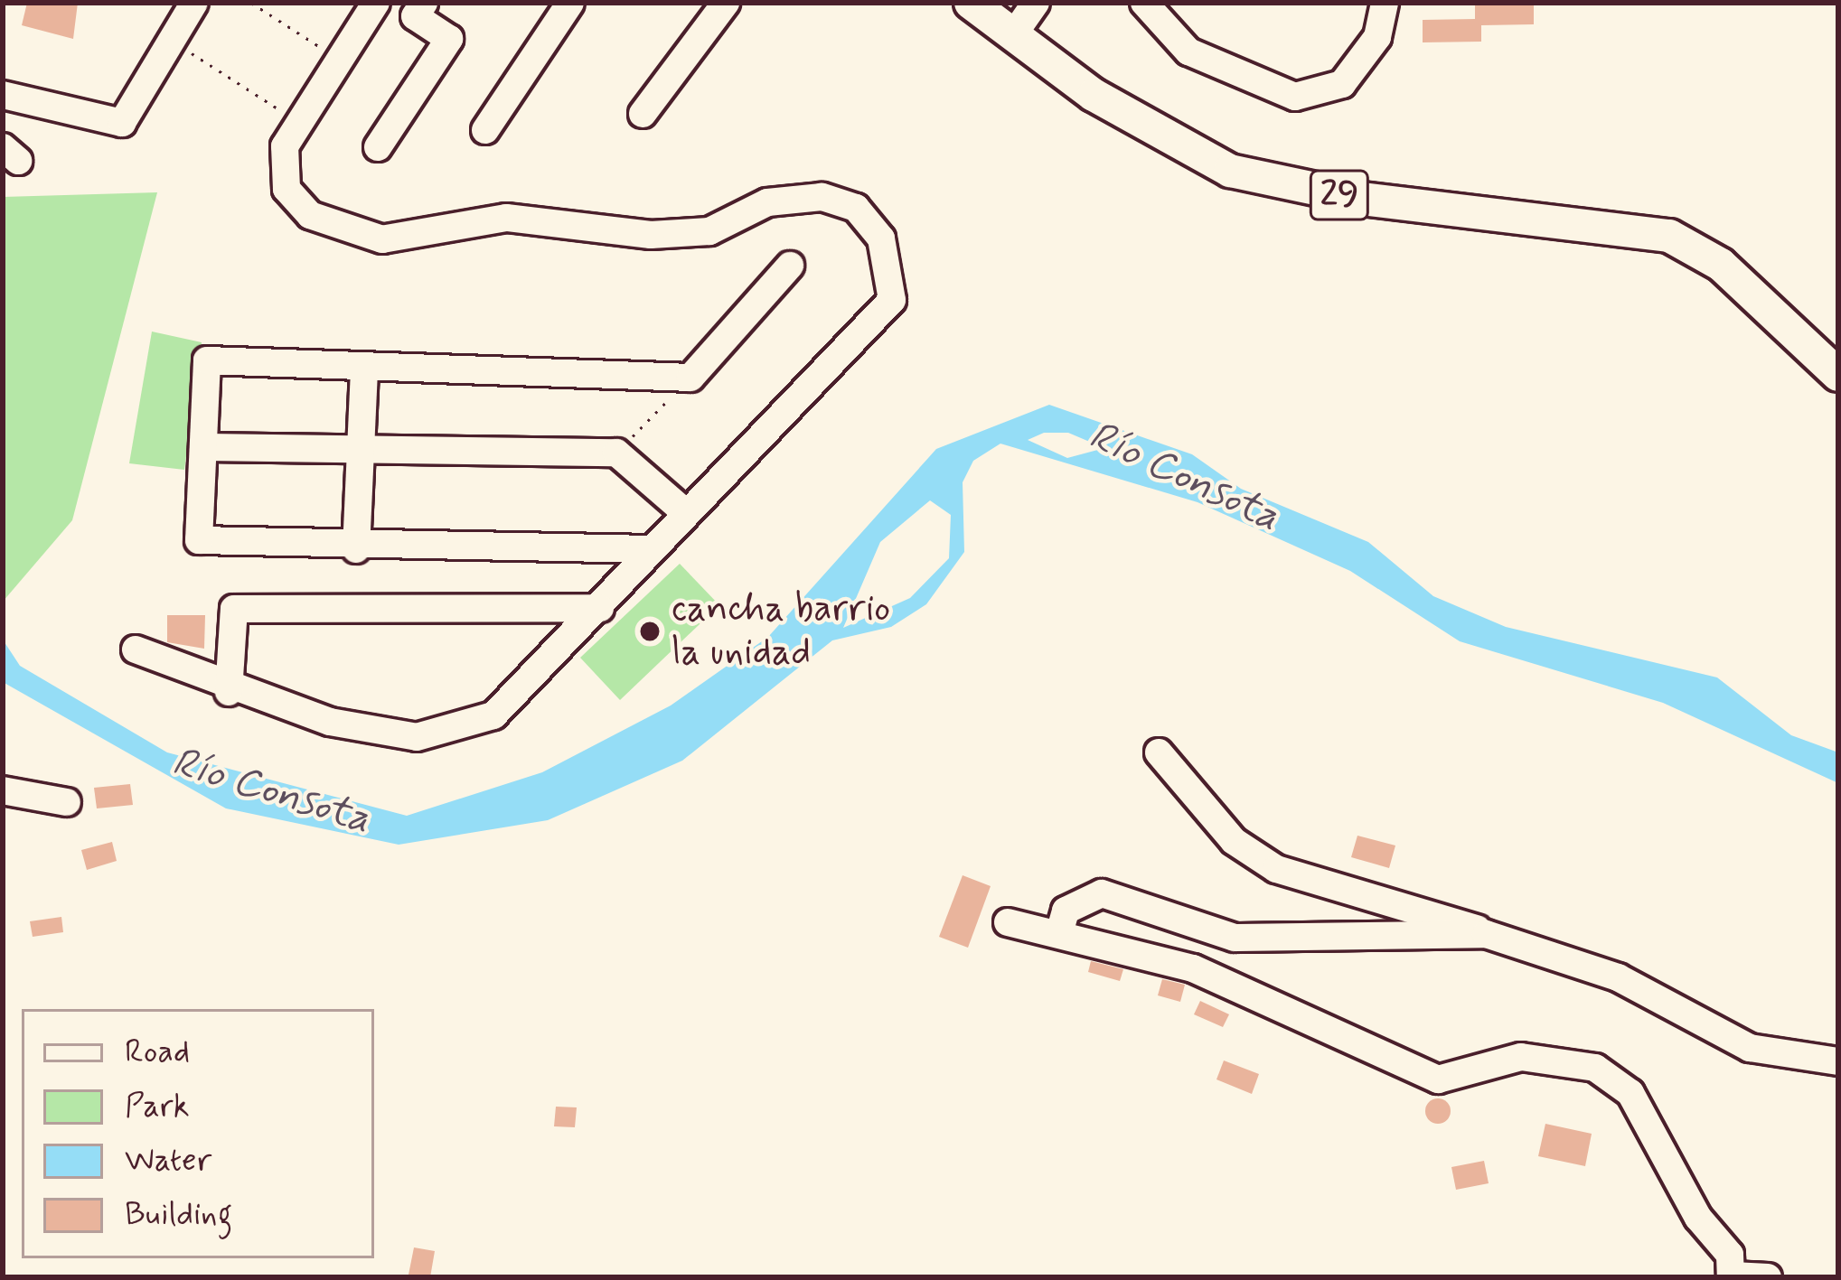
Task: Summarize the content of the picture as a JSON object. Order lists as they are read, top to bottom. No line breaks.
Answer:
{"streets":{"main road":["29"]},"water":["Río Consota"],"places":["cancha barrio la unidad"],"legend":["Road","Park","Water","Building"]}
